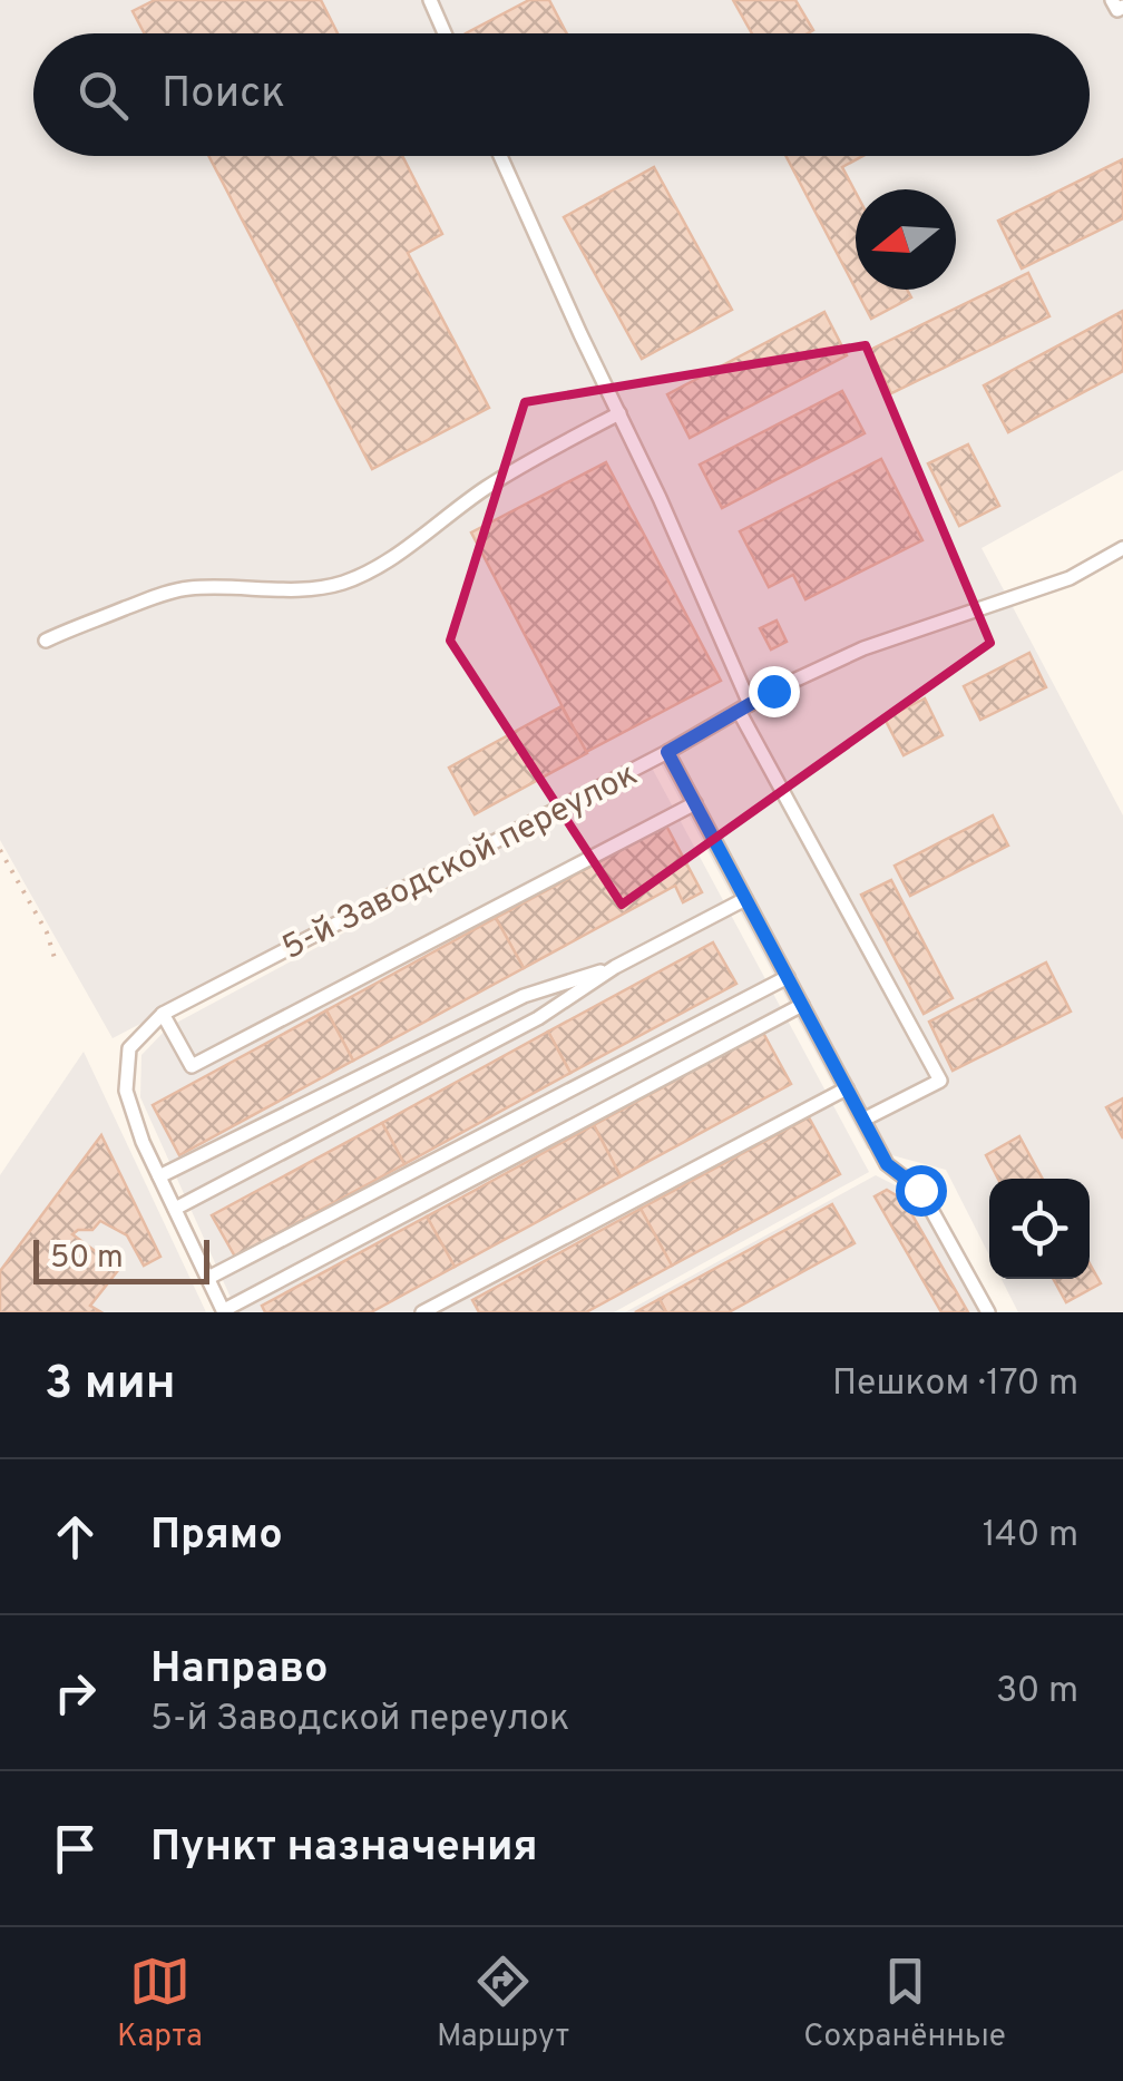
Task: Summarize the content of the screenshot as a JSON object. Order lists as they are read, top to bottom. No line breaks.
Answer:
{"streets":{"lane":["5-й Заводской переулок"]},"scale_bar":"50 m","north":"left","page":{"search":"Поиск","scale":"50 m","heading":["3 мин","Пешком · 170 m"],"list":[["Прямо","140 m"],["Направо","5-й Заводской переулок","30 m"],"Пункт назначения"],"nav":["Карта","Маршрут","Сохранённые"]}}
